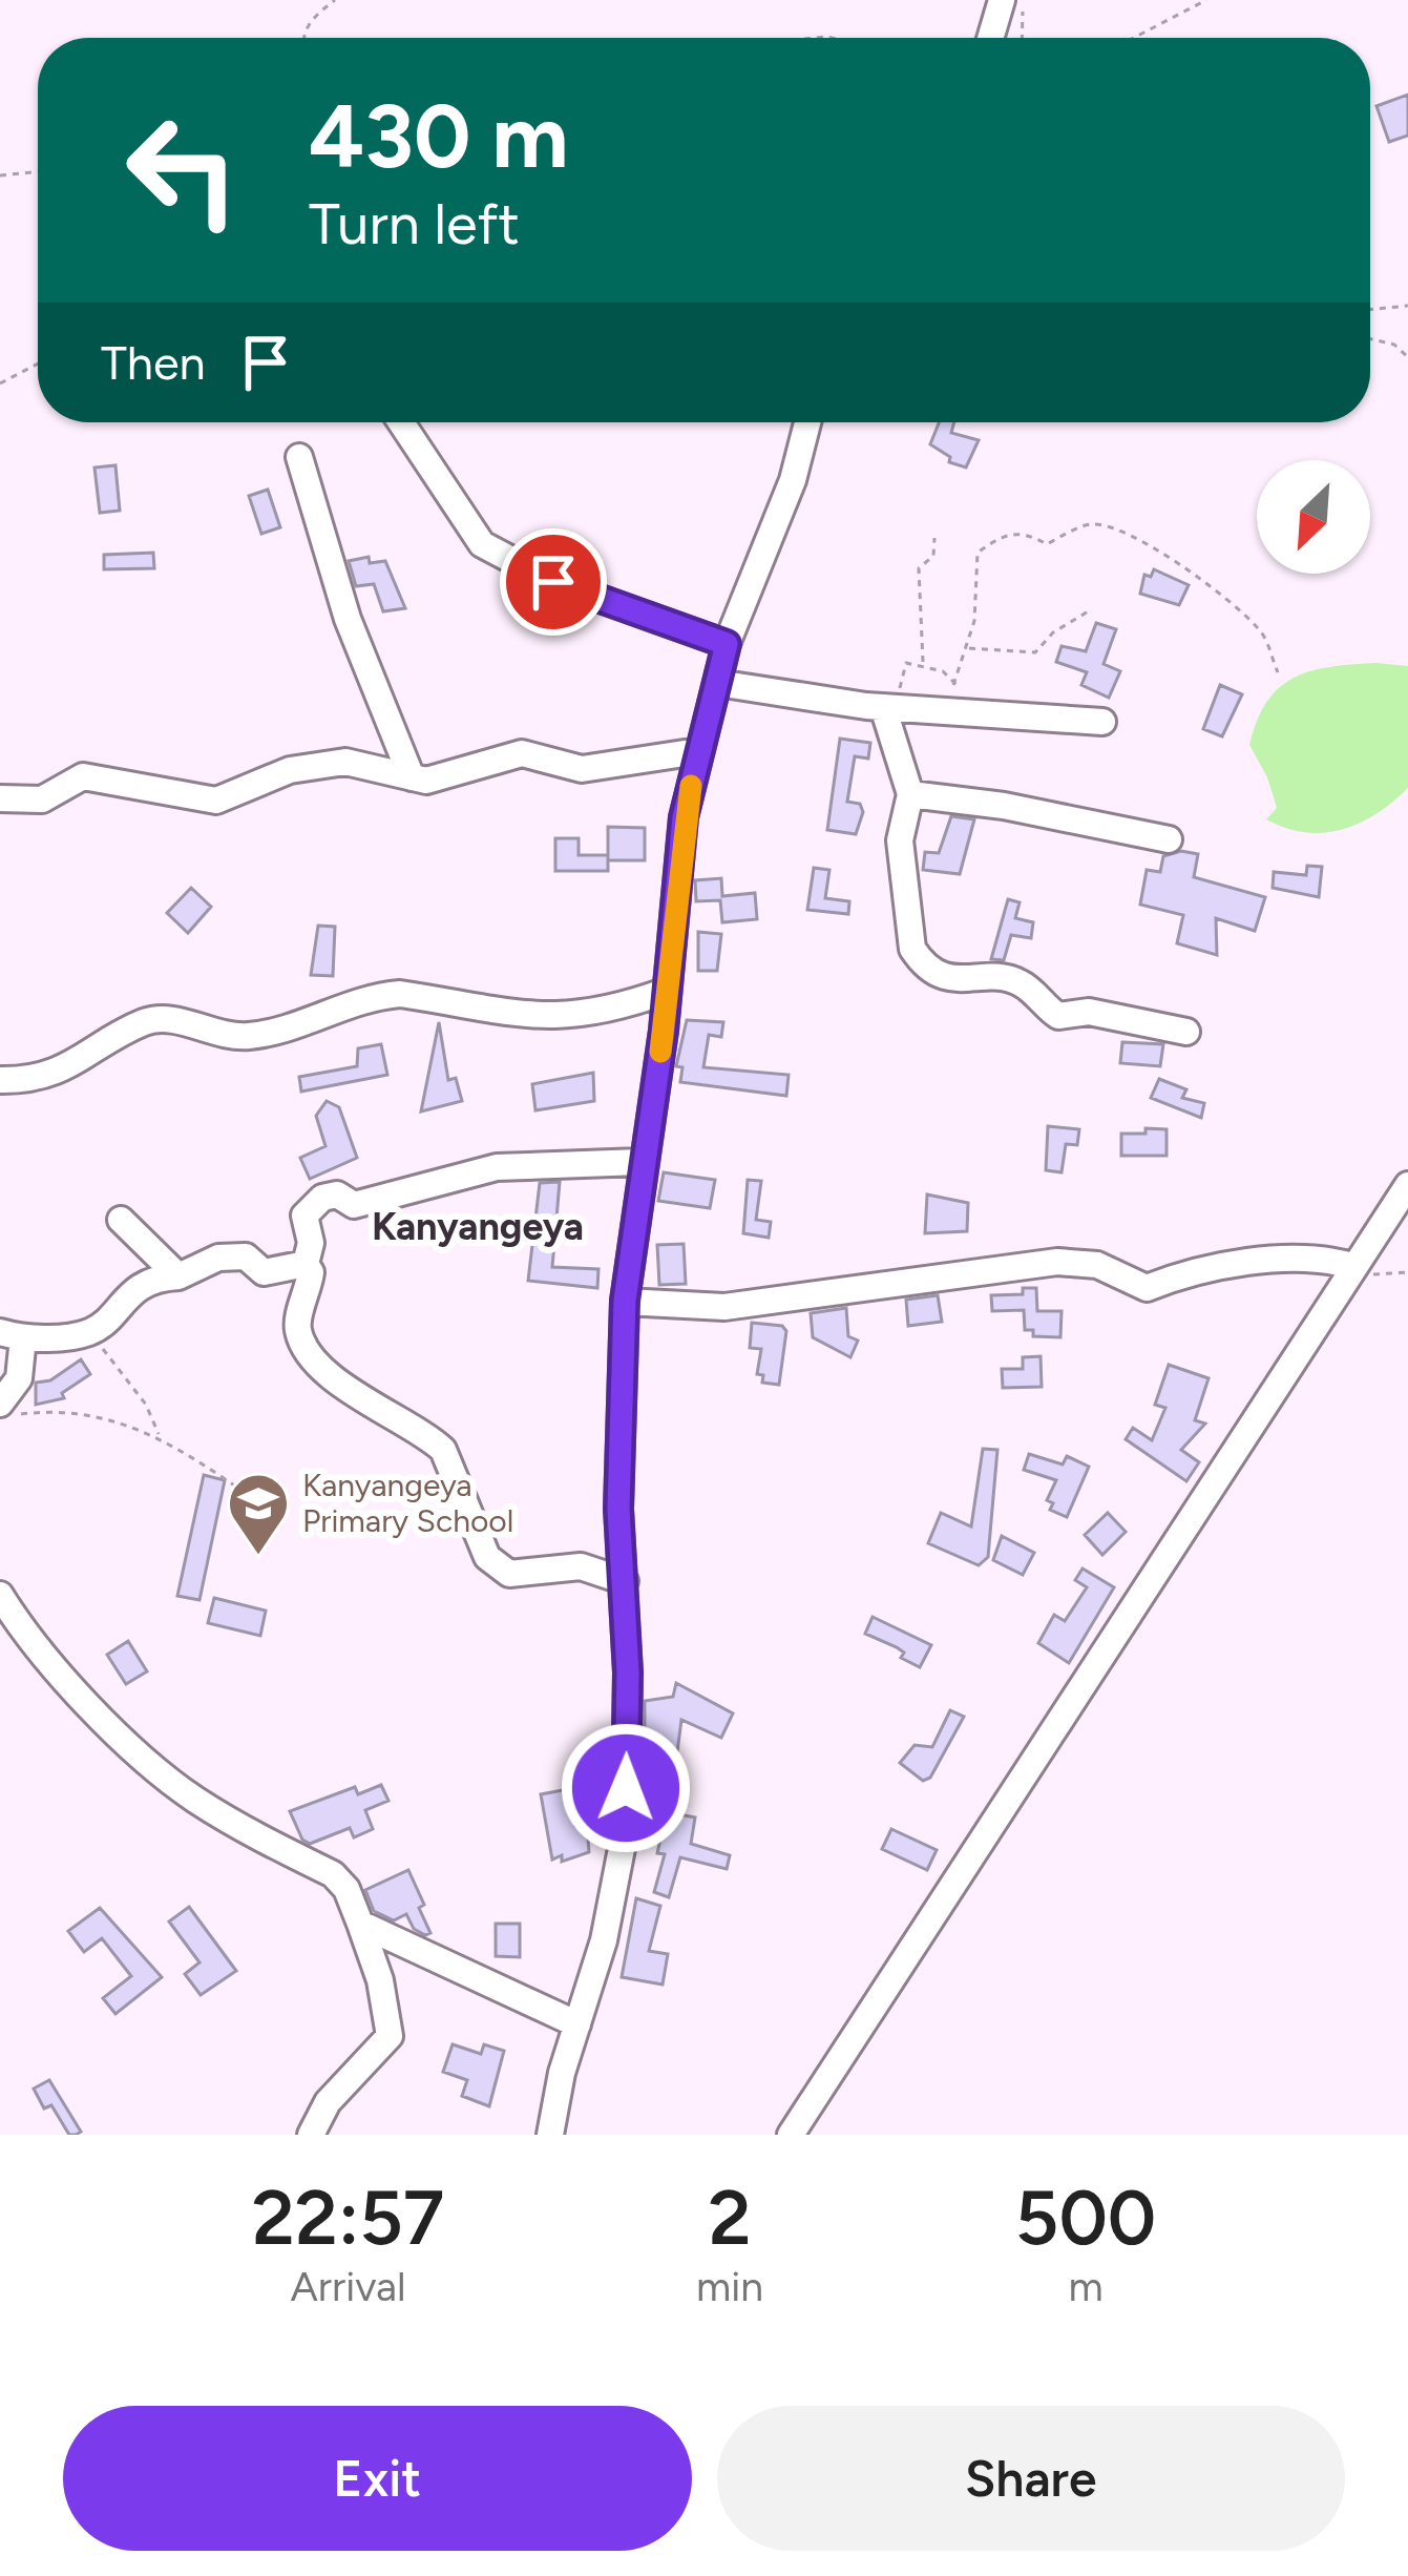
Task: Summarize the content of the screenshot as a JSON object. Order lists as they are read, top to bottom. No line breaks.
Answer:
{"districts":["Kanyangeya"],"places":{"school or university":["Kanyangeya Primary School"]},"north":"bottom left","page":{"turn":["430 m","Turn left"],"then":"Then","eta":["22:57","Arrival","2","min","500","m"],"buttons":["Exit","Share"]}}
